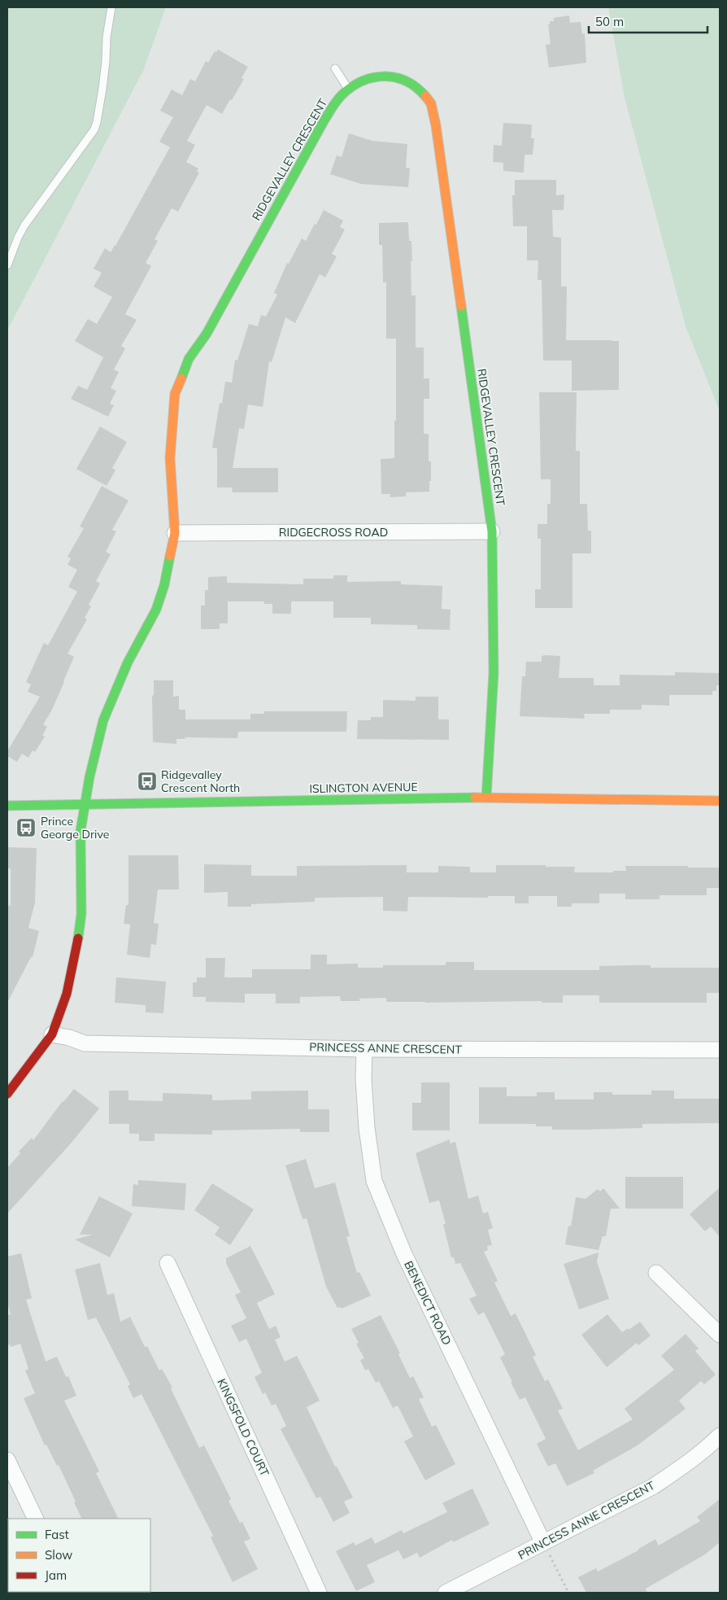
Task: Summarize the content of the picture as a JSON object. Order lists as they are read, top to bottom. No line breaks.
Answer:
{"streets":{"street":["RIDGEVALLEY CRESCENT","RIDGECROSS ROAD","ISLINGTON AVENUE","PRINCESS ANNE CRESCENT","BENEDICT ROAD","KINGSFOLD COURT"]},"crossings":[["RIDGEVALLEY CRESCENT","RIDGECROSS ROAD"],["RIDGEVALLEY CRESCENT","ISLINGTON AVENUE"],["PRINCESS ANNE CRESCENT","BENEDICT ROAD"]],"places":{"bus stop":["Ridgevalley Crescent North","Prince George Drive"]},"legend":["Fast","Slow","Jam"],"scale_bar":"50 m"}
